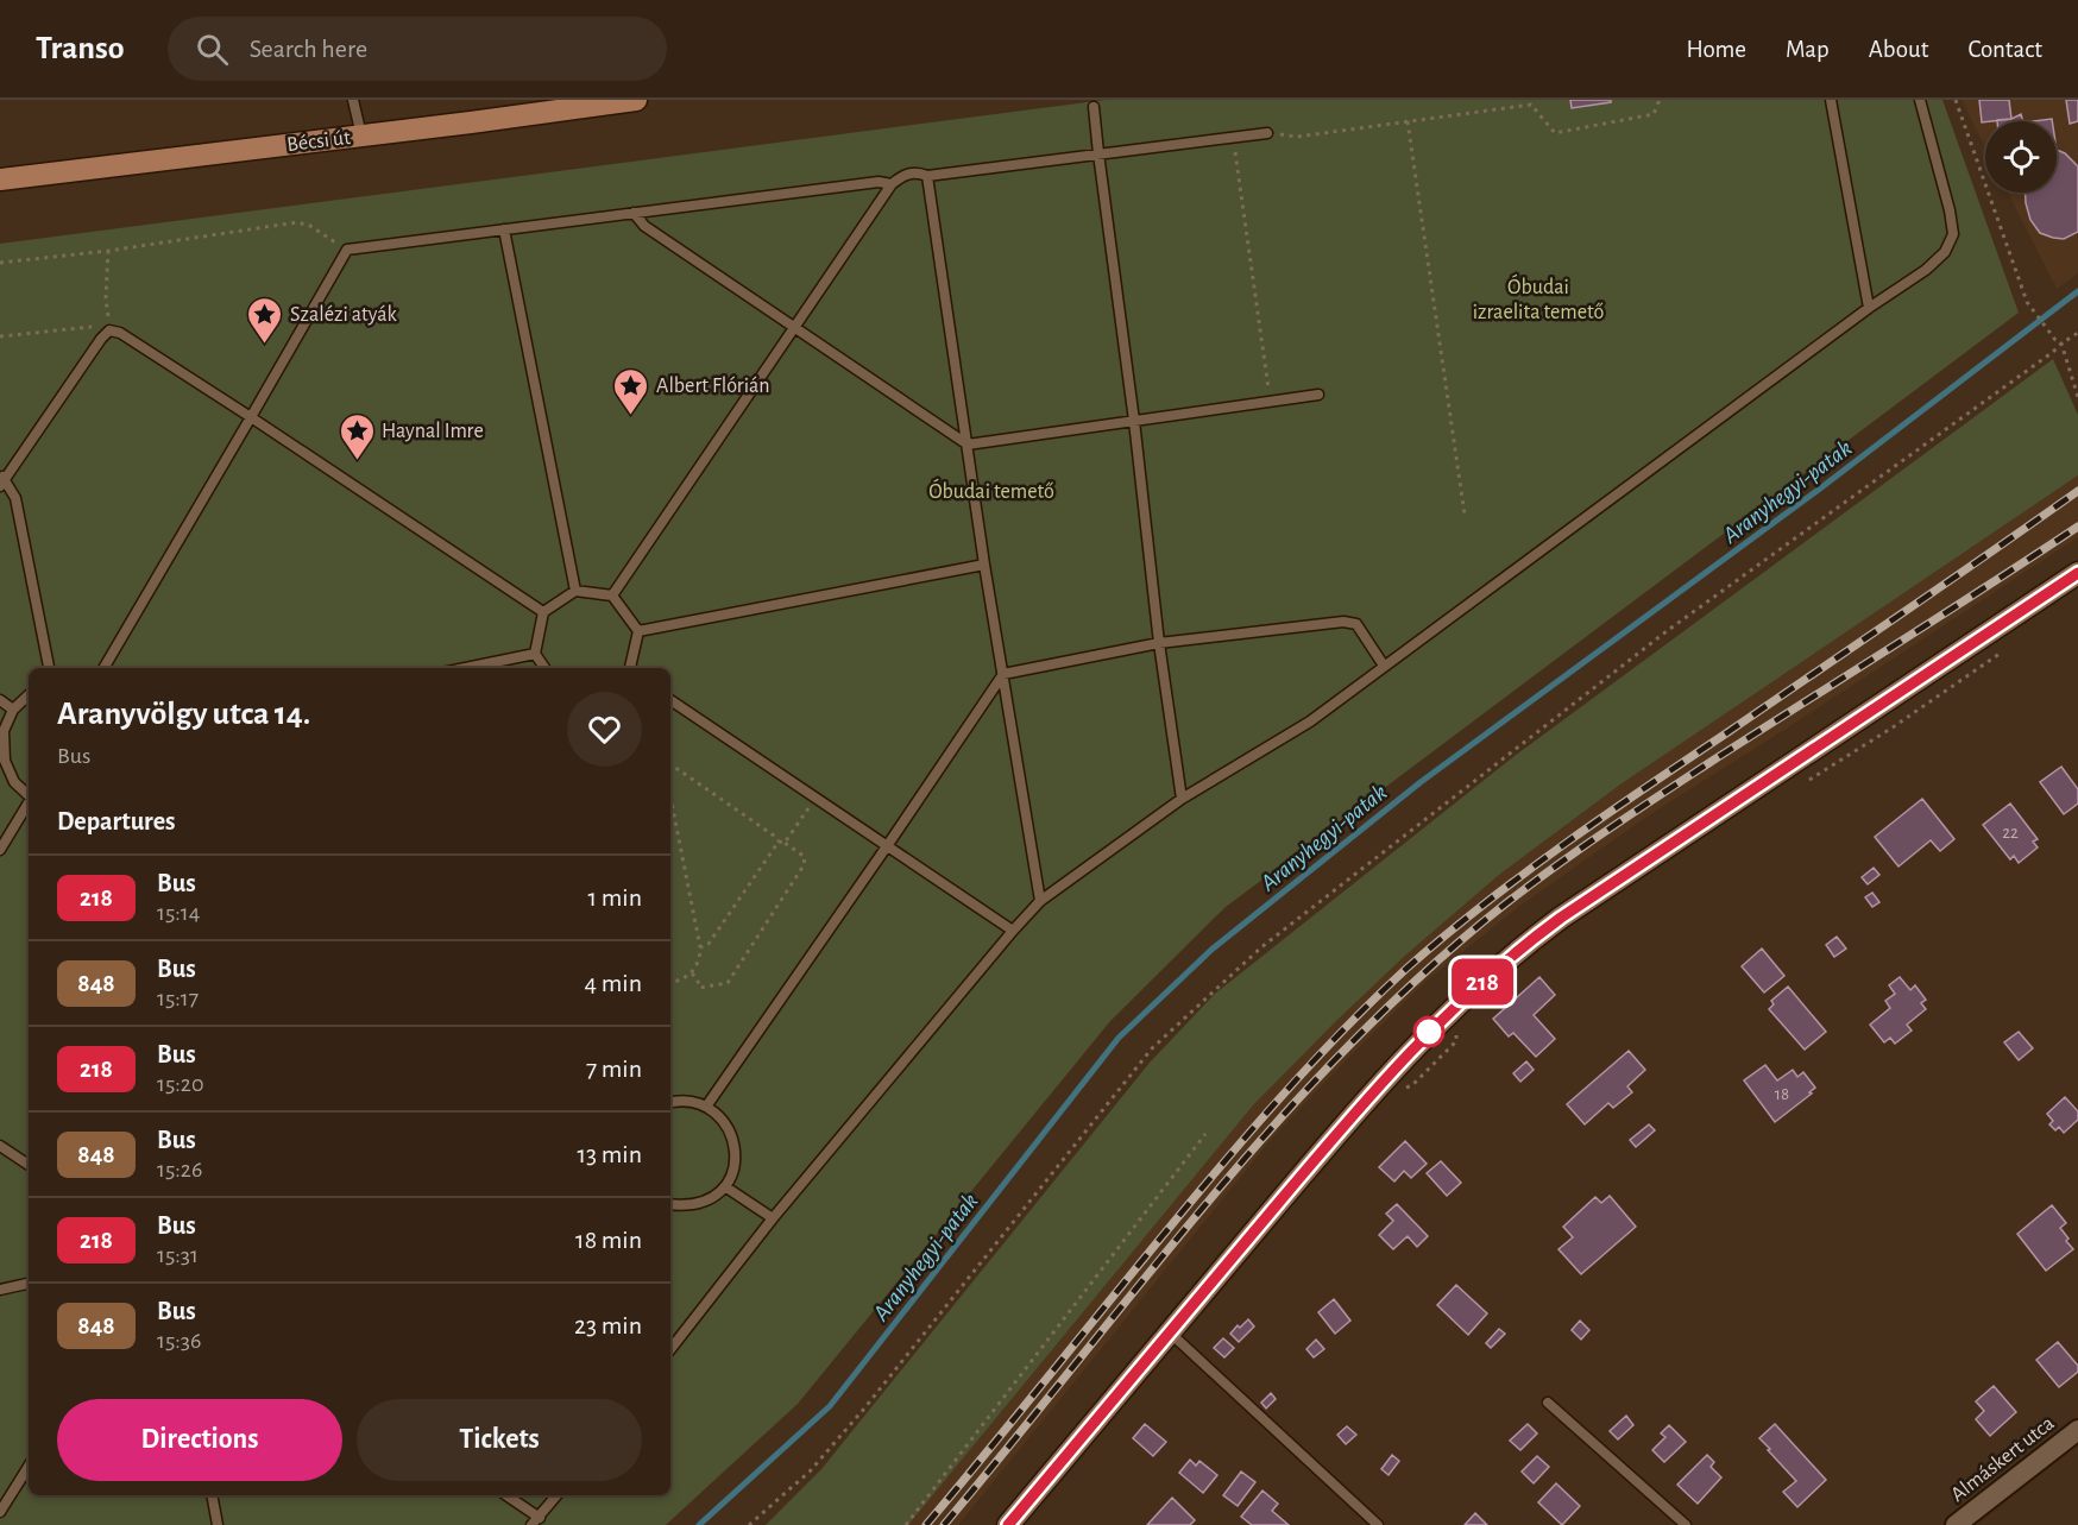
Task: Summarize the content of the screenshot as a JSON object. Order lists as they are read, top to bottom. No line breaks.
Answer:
{"streets":{"main road":["Bécsi út"],"street":["Almáskert utca"]},"water":["Aranyhegyi-patak"],"parks":["Óbudai izraelita temető","Óbudai temető"],"places":{"place":["Szalézi atyák","Albert Flórián","Haynal Imre"]},"lines":["bus line 218"],"house_numbers":["22","18"],"page":{"header":"Transo","search":"Search here","nav":["Home","Map","About","Contact"],"on_map":"218","heading":[["Aranyvölgy utca 14.","Bus"],"Departures"],"list":[{"mark":"218","name":"Bus","note":"15:14","value":"1 min"},{"mark":"848","name":"Bus","note":"15:17","value":"4 min"},{"mark":"218","name":"Bus","note":"15:20","value":"7 min"},{"mark":"848","name":"Bus","note":"15:26","value":"13 min"},{"mark":"218","name":"Bus","note":"15:31","value":"18 min"},{"mark":"848","name":"Bus","note":"15:36","value":"23 min"}],"buttons":["Directions","Tickets"]}}
